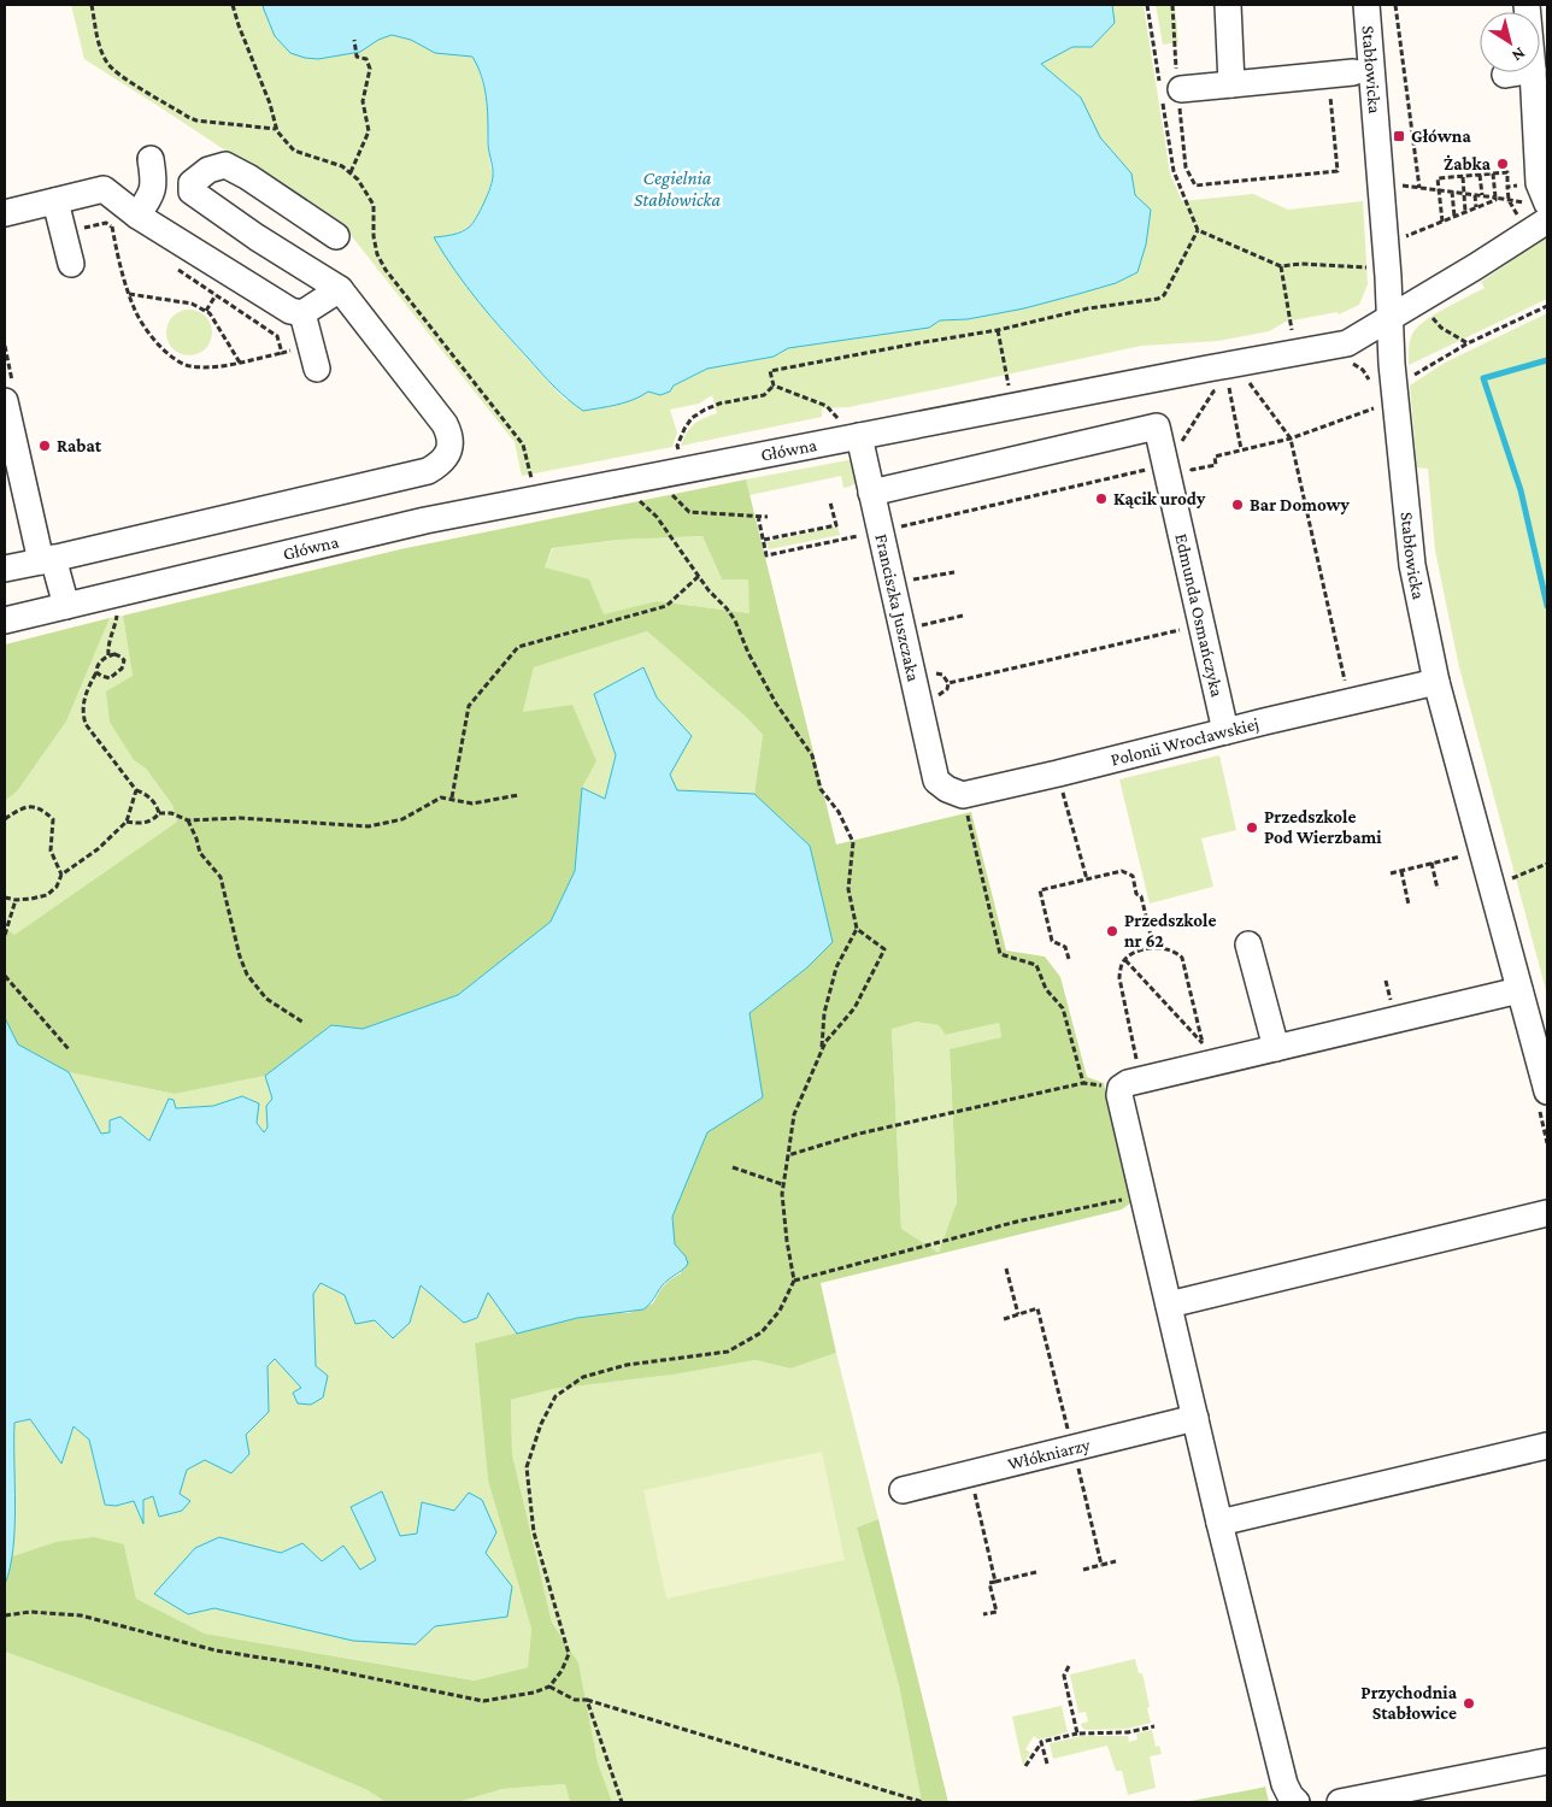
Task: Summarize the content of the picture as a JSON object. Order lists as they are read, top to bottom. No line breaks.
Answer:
{"streets":{"street":["Stabłowicka","Główna","Franciszka Juszczaka","Edmunda Osmańczyka","Polonii Wrocławskiej","Włókniarzy"]},"crossings":[["Stabłowicka","Główna"],["Stabłowicka","Polonii Wrocławskiej"],["Główna","Franciszka Juszczaka"],["Franciszka Juszczaka","Edmunda Osmańczyka"],["Franciszka Juszczaka","Polonii Wrocławskiej"],["Edmunda Osmańczyka","Polonii Wrocławskiej"]],"water":["Cegielnia Stabłowicka"],"places":{"transit":["Główna"],"other":["Żabka","Rabat","Kącik urody","Bar Domowy","Przedszkole Pod Wierzbami","Przedszkole nr 62","Przychodnia Stabłowice"]},"north":"bottom right"}
